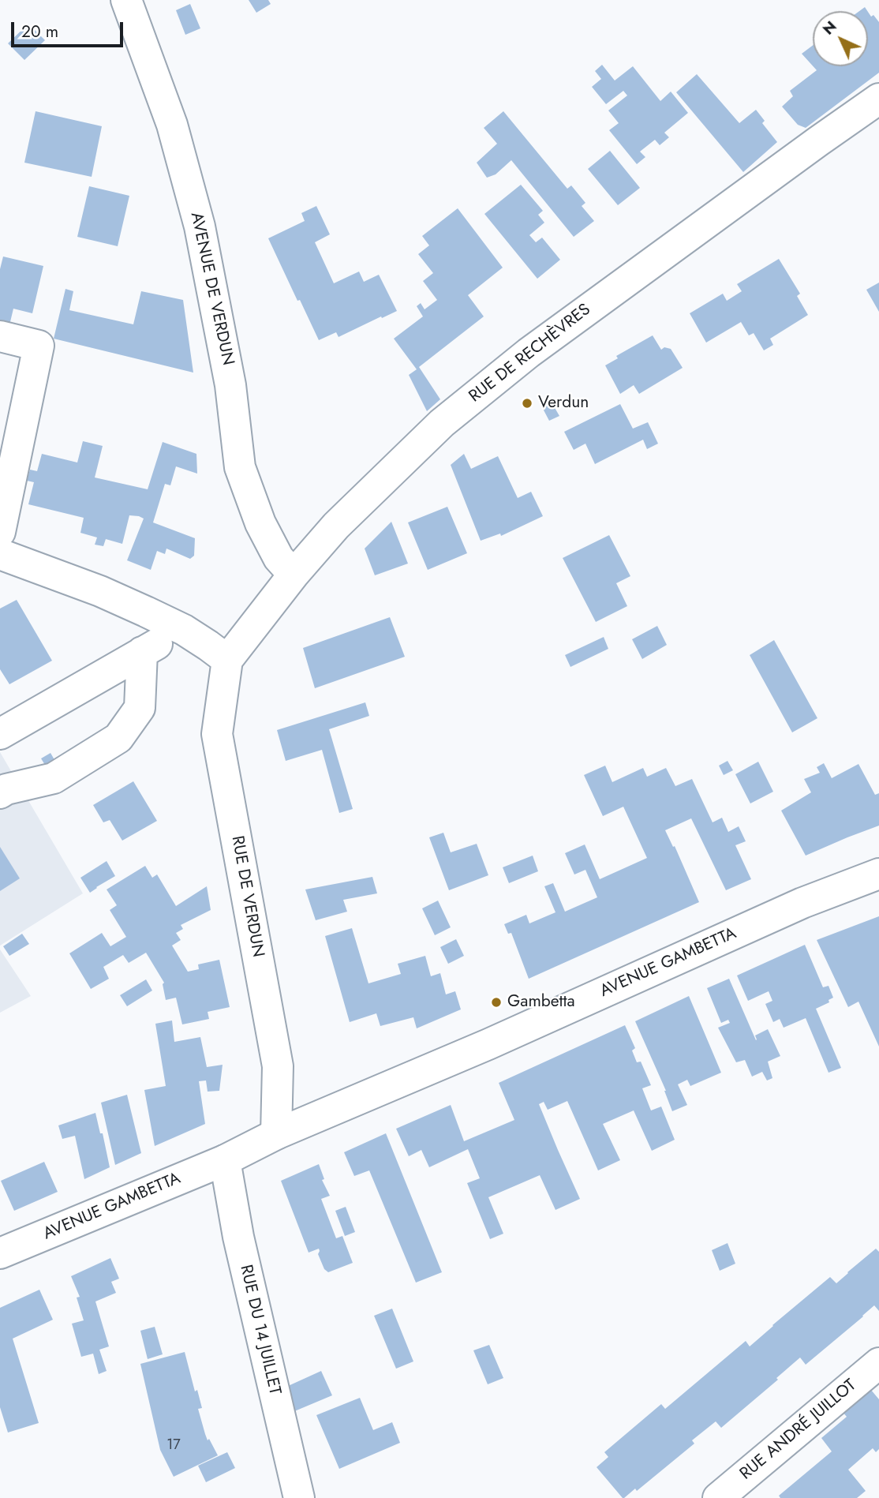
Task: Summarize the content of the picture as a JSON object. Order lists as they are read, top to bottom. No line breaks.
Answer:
{"streets":{"street":["AVENUE DE VERDUN","RUE DE RECHÈVRES","RUE DE VERDUN","AVENUE GAMBETTA","RUE DU 14 JUILLET","RUE ANDRÉ JUILLOT"]},"crossings":[["AVENUE DE VERDUN","RUE DE RECHÈVRES"],["RUE DE RECHÈVRES","RUE DE VERDUN"],["RUE DE VERDUN","AVENUE GAMBETTA"],["AVENUE GAMBETTA","RUE DU 14 JUILLET"]],"places":["Verdun","Gambetta"],"house_numbers":["17"],"scale_bar":"20 m","north":"top left"}
